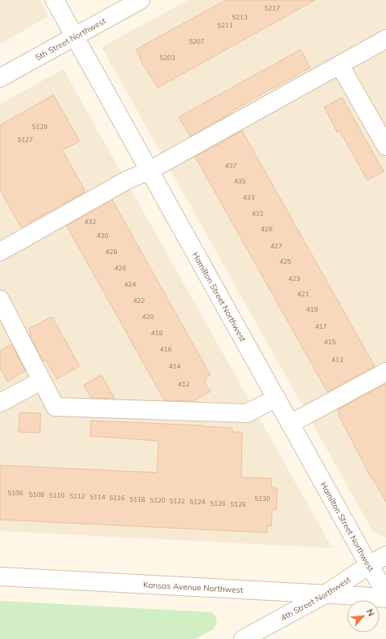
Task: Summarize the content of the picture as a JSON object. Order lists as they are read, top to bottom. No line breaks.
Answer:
{"streets":{"street":["5th Street Northwest","Hamilton Street Northwest","Kansas Avenue Northwest","4th Street Northwest"]},"crossings":[["5th Street Northwest","Hamilton Street Northwest"],["Hamilton Street Northwest","4th Street Northwest"],["Kansas Avenue Northwest","4th Street Northwest"]],"house_numbers":["5217","5213","5211","5207","5203","5129","5127","437","435","433","431","432","429","430","427","428","425","426","423","424","421","422","419","420","417","418","415","416","413","414","412","5106","5108","5110","5112","5114","5116","5130","5118","5120","5122","5124","5126","5128"],"north":"top right"}
